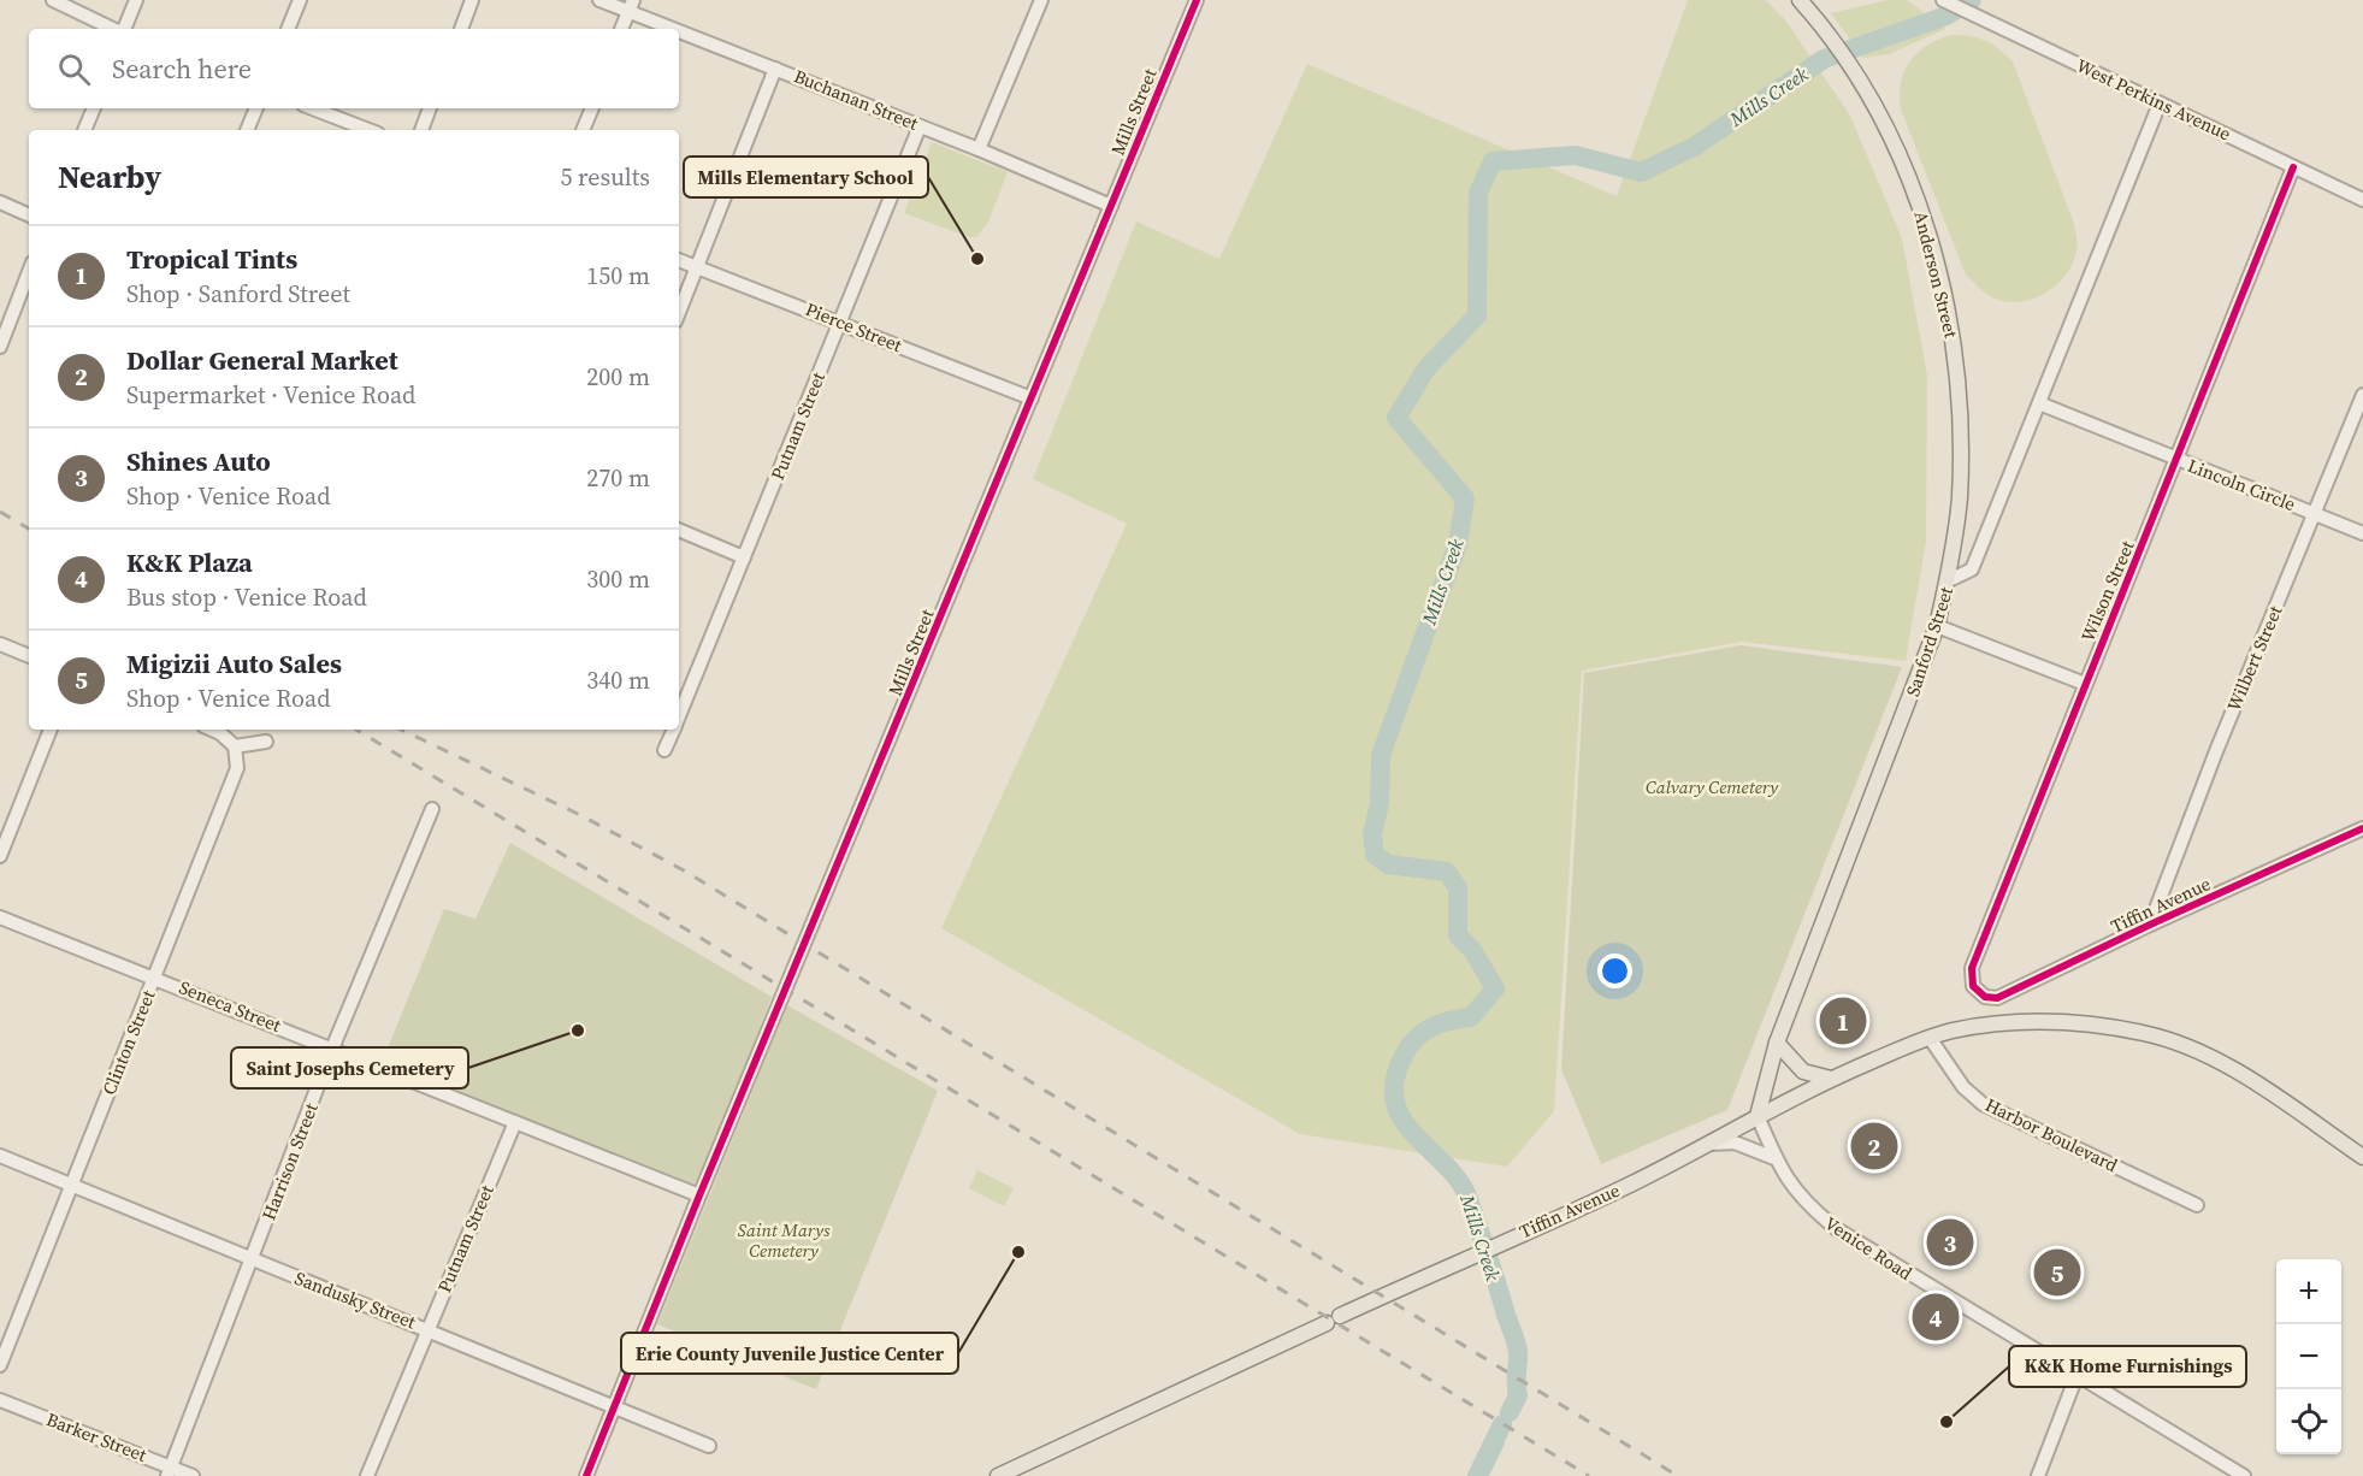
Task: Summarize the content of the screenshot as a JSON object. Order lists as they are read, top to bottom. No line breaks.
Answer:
{"streets":{"main road":["Anderson Street","Sanford Street","Tiffin Avenue"],"street":["Buchanan Street","West Perkins Avenue","Mills Street","Pierce Street","Putnam Street","Lincoln Circle","Wilson Street","Wilbert Street","Seneca Street","Clinton Street","Harbor Boulevard","Harrison Street","Venice Road","Sandusky Street","Barker Street"]},"crossings":[["Buchanan Street","Mills Street"],["Buchanan Street","Putnam Street"],["West Perkins Avenue","Wilson Street"],["West Perkins Avenue","Sanford Street"],["Mills Street","Pierce Street"],["Mills Street","Seneca Street"],["Mills Street","Sandusky Street"],["Anderson Street","Sanford Street"],["Pierce Street","Putnam Street"],["Putnam Street","Seneca Street"],["Putnam Street","Sandusky Street"],["Lincoln Circle","Wilson Street"],["Lincoln Circle","Sanford Street"],["Lincoln Circle","Wilbert Street"],["Wilson Street","Tiffin Avenue"],["Sanford Street","Tiffin Avenue"],["Sanford Street","Venice Road"],["Wilbert Street","Tiffin Avenue"],["Tiffin Avenue","Harbor Boulevard"],["Tiffin Avenue","Venice Road"],["Seneca Street","Clinton Street"],["Seneca Street","Harrison Street"],["Clinton Street","Sandusky Street"],["Harrison Street","Sandusky Street"],["Harrison Street","Barker Street"]],"water":["Mills Creek"],"parks":["Calvary Cemetery","Saint Marys Cemetery"],"places":["Mills Elementary School","Saint Josephs Cemetery","Erie County Juvenile Justice Center","K&K Home Furnishings"],"page":{"search":"Search here","heading":["Nearby","5 results"],"list":[{"mark":"1","name":"Tropical Tints","note":"Shop · Sanford Street","value":"150 m"},{"mark":"2","name":"Dollar General Market","note":"Supermarket · Venice Road","value":"200 m"},{"mark":"3","name":"Shines Auto","note":"Shop · Venice Road","value":"270 m"},{"mark":"4","name":"K&K Plaza","note":"Bus stop · Venice Road","value":"300 m"},{"mark":"5","name":"Migizii Auto Sales","note":"Shop · Venice Road","value":"340 m"}],"pins":["1","2","3","5","4"],"map_buttons":["+","−"]}}
